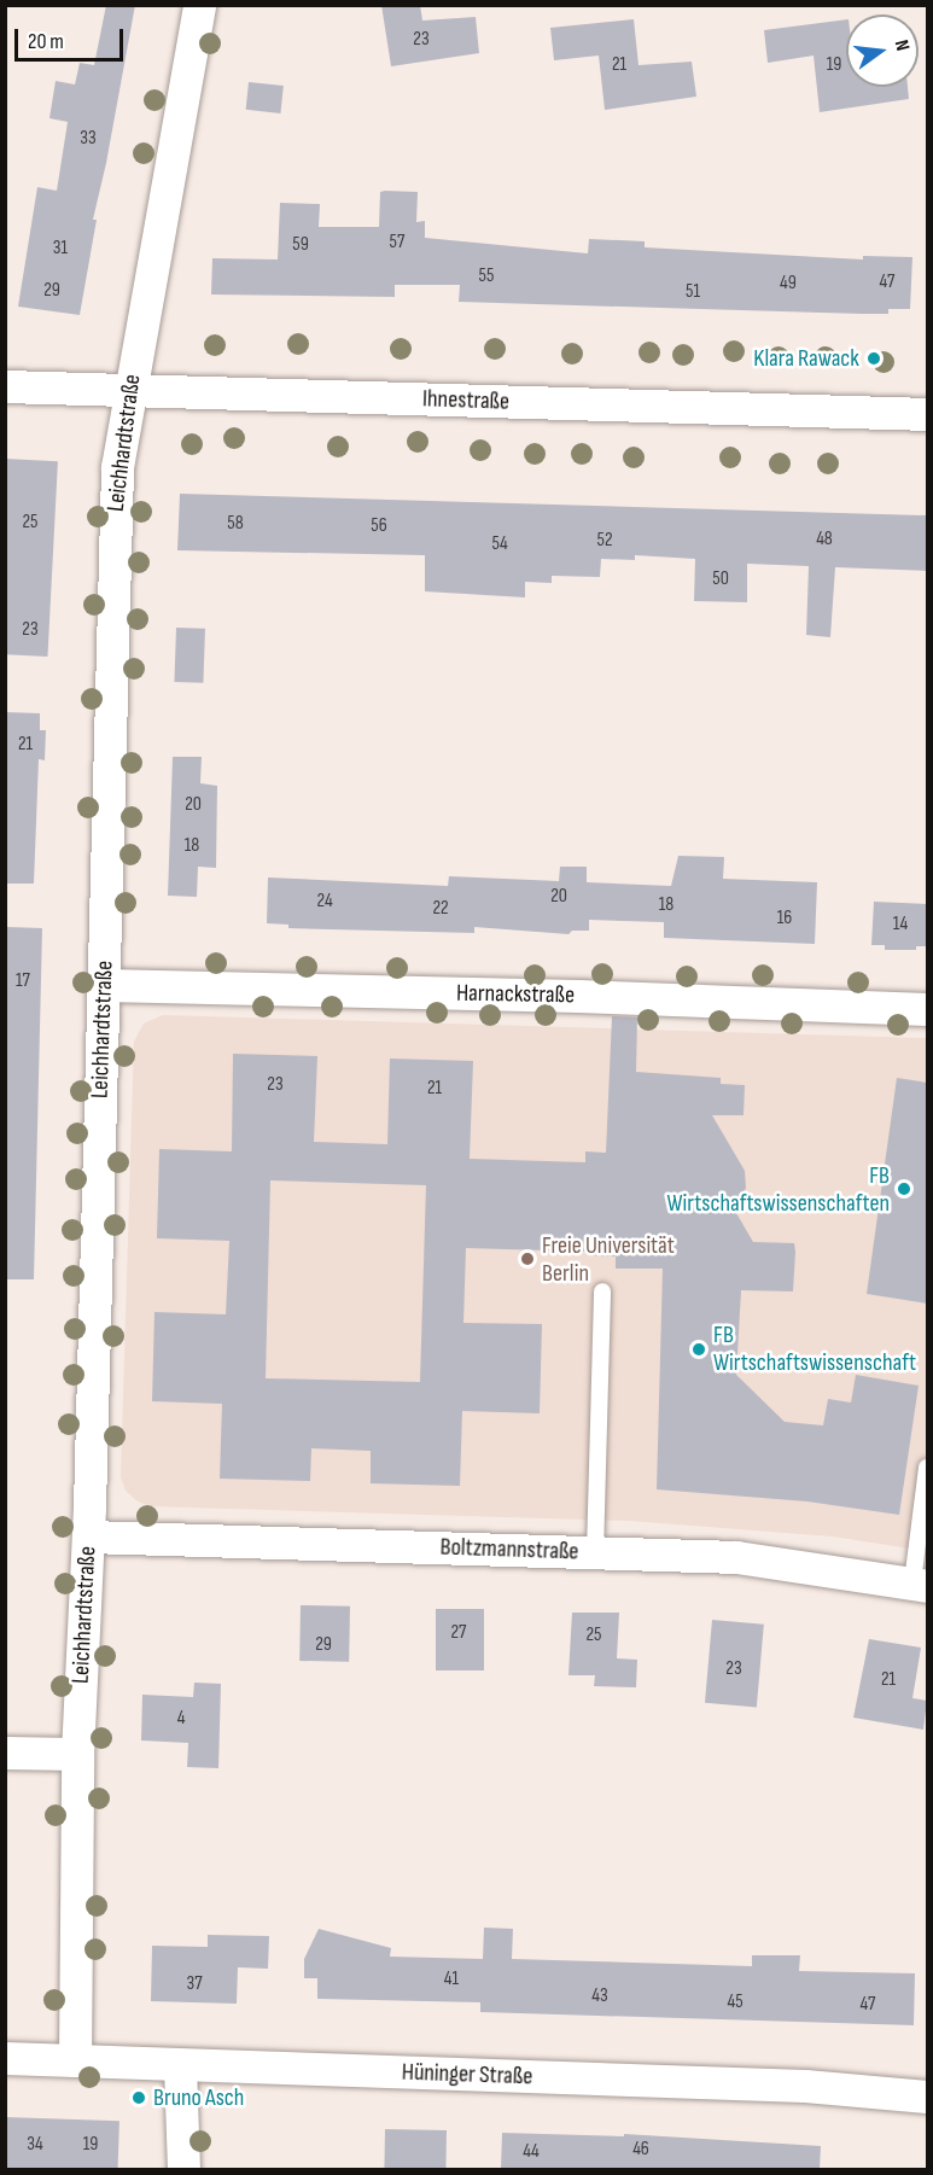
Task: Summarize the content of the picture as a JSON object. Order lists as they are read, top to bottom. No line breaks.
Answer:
{"streets":{"street":["Ihnestraße","Leichhardtstraße","Harnackstraße","Boltzmannstraße","Hüninger Straße"]},"crossings":[["Ihnestraße","Leichhardtstraße"],["Leichhardtstraße","Harnackstraße"],["Leichhardtstraße","Boltzmannstraße"],["Leichhardtstraße","Hüninger Straße"]],"places":["Klara Rawack","FB Wirtschaftswissenschaften","Freie Universität Berlin","FB Wirtschaftswissenschaft","Bruno Asch"],"house_numbers":["23","21","19","33","57","59","31","55","47","49","29","51","25","58","56","48","52","54","50","23","21","20","18","20","24","18","22","16","14","17","23","21","27","25","29","23","21","4","41","37","43","45","47","34","19","46","44"],"scale_bar":"20 m","north":"right"}
